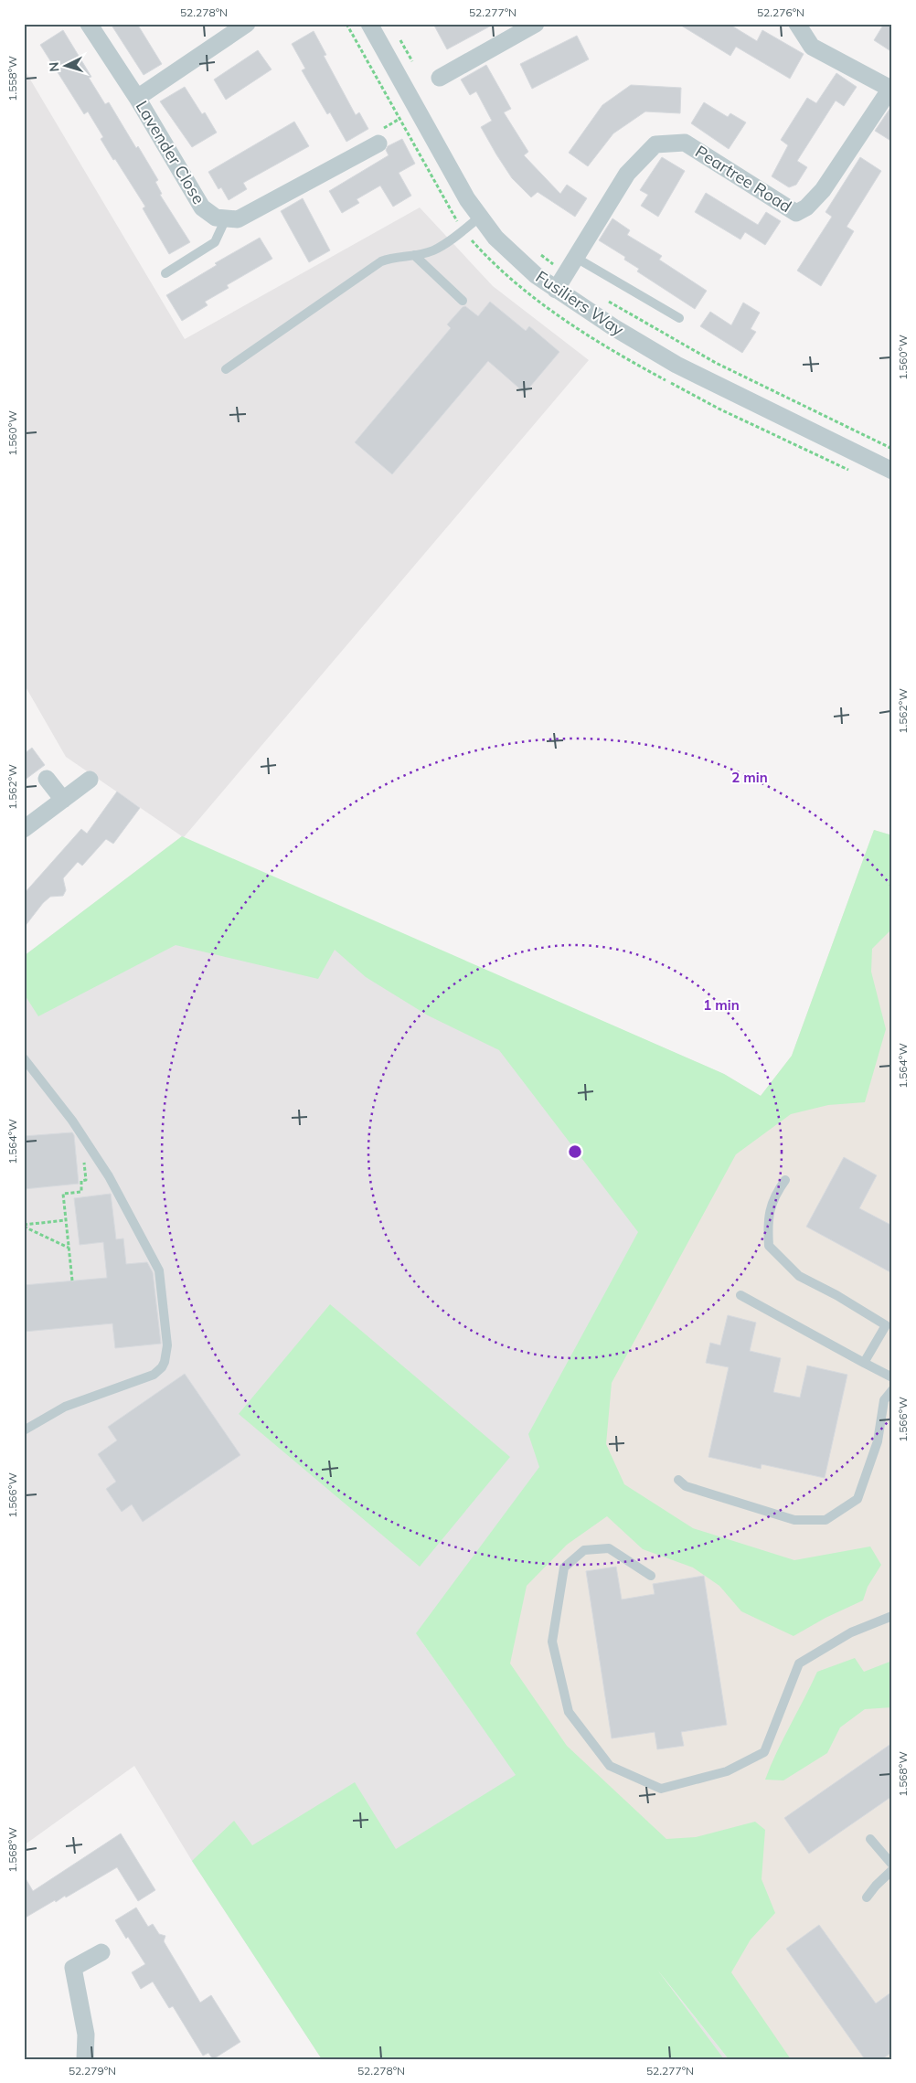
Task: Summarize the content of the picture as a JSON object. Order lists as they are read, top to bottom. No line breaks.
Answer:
{"streets":{"street":["Lavender Close","Peartree Road","Fusiliers Way"]},"crossings":[["Peartree Road","Fusiliers Way"]],"north":"left","coordinates":["52.278°N","52.277°N","52.276°N","1.558°W","1.560°W","1.562°W","1.564°W","1.566°W","1.568°W","52.279°N"],"rings":["2 min","1 min"]}
